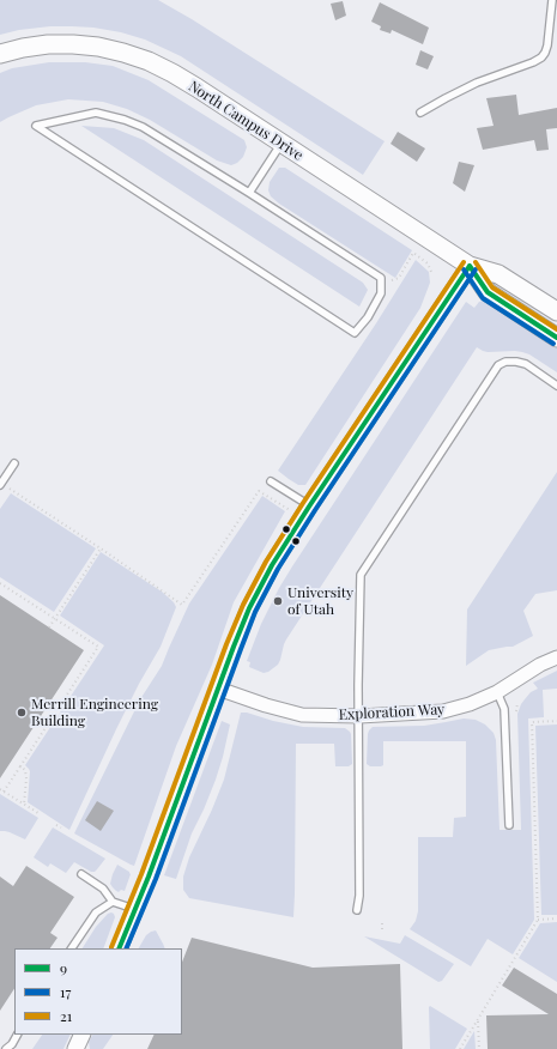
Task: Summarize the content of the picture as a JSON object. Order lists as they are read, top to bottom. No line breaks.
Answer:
{"streets":{"main road":["North Campus Drive"],"street":["Exploration Way"]},"places":["University of Utah","Merrill Engineering Building"],"lines":["transit line 21","transit line 9","transit line 17"],"legend":["9","17","21"]}
